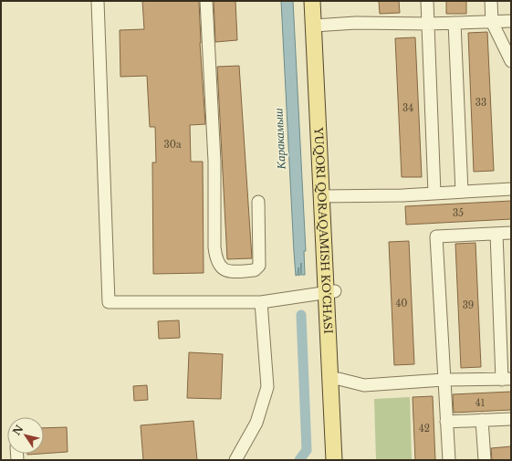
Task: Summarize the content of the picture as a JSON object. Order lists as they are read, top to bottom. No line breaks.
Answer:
{"streets":{"main road":["YUQORI QORAQAMISH KO'CHASI"]},"water":["Каракамыш"],"house_numbers":["33","34","30a","35","40","39","41","42"],"north":"top left"}
